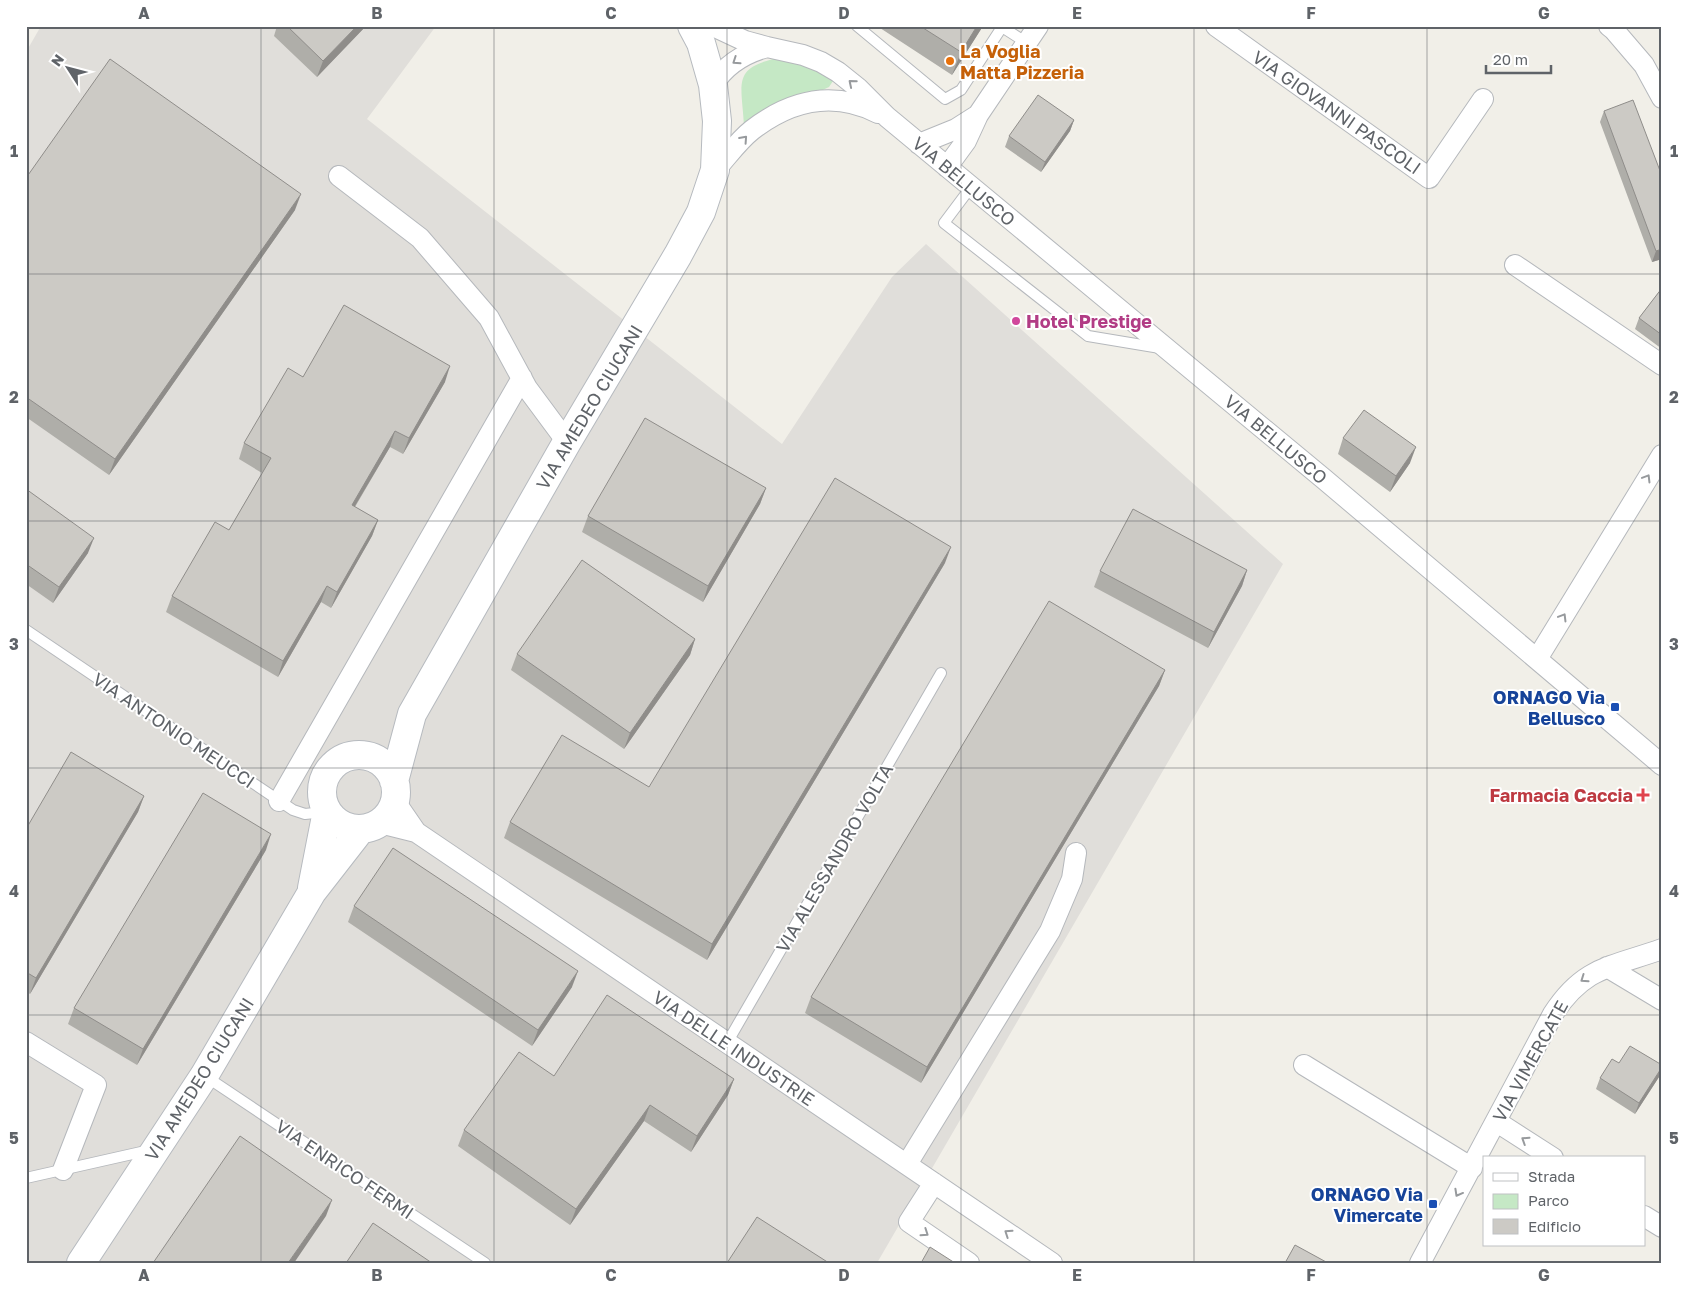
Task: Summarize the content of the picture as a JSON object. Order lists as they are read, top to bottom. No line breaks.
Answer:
{"streets":{"main road":["VIA AMEDEO CIUCANI"],"street":["VIA GIOVANNI PASCOLI","VIA BELLUSCO","VIA DELLE INDUSTRIE","VIA VIMERCATE"],"lane":["VIA ANTONIO MEUCCI","VIA ALESSANDRO VOLTA","VIA ENRICO FERMI"]},"crossings":[["VIA BELLUSCO","VIA AMEDEO CIUCANI"],["VIA AMEDEO CIUCANI","VIA ANTONIO MEUCCI"],["VIA AMEDEO CIUCANI","VIA DELLE INDUSTRIE"],["VIA AMEDEO CIUCANI","VIA ENRICO FERMI"],["VIA ANTONIO MEUCCI","VIA DELLE INDUSTRIE"],["VIA ALESSANDRO VOLTA","VIA DELLE INDUSTRIE"]],"one_way":["VIA VIMERCATE"],"places":{"other":["La Voglia Matta Pizzeria","Hotel Prestige"],"transit":["ORNAGO Via Bellusco","ORNAGO Via Vimercate"],"health":["Farmacia Caccia"]},"legend":["Strada","Parco","Edificio"],"scale_bar":"20 m","north":"top left","grid":{"columns":["A","B","C","D","E","F","G"],"rows":["1","2","3","4","5"]}}
